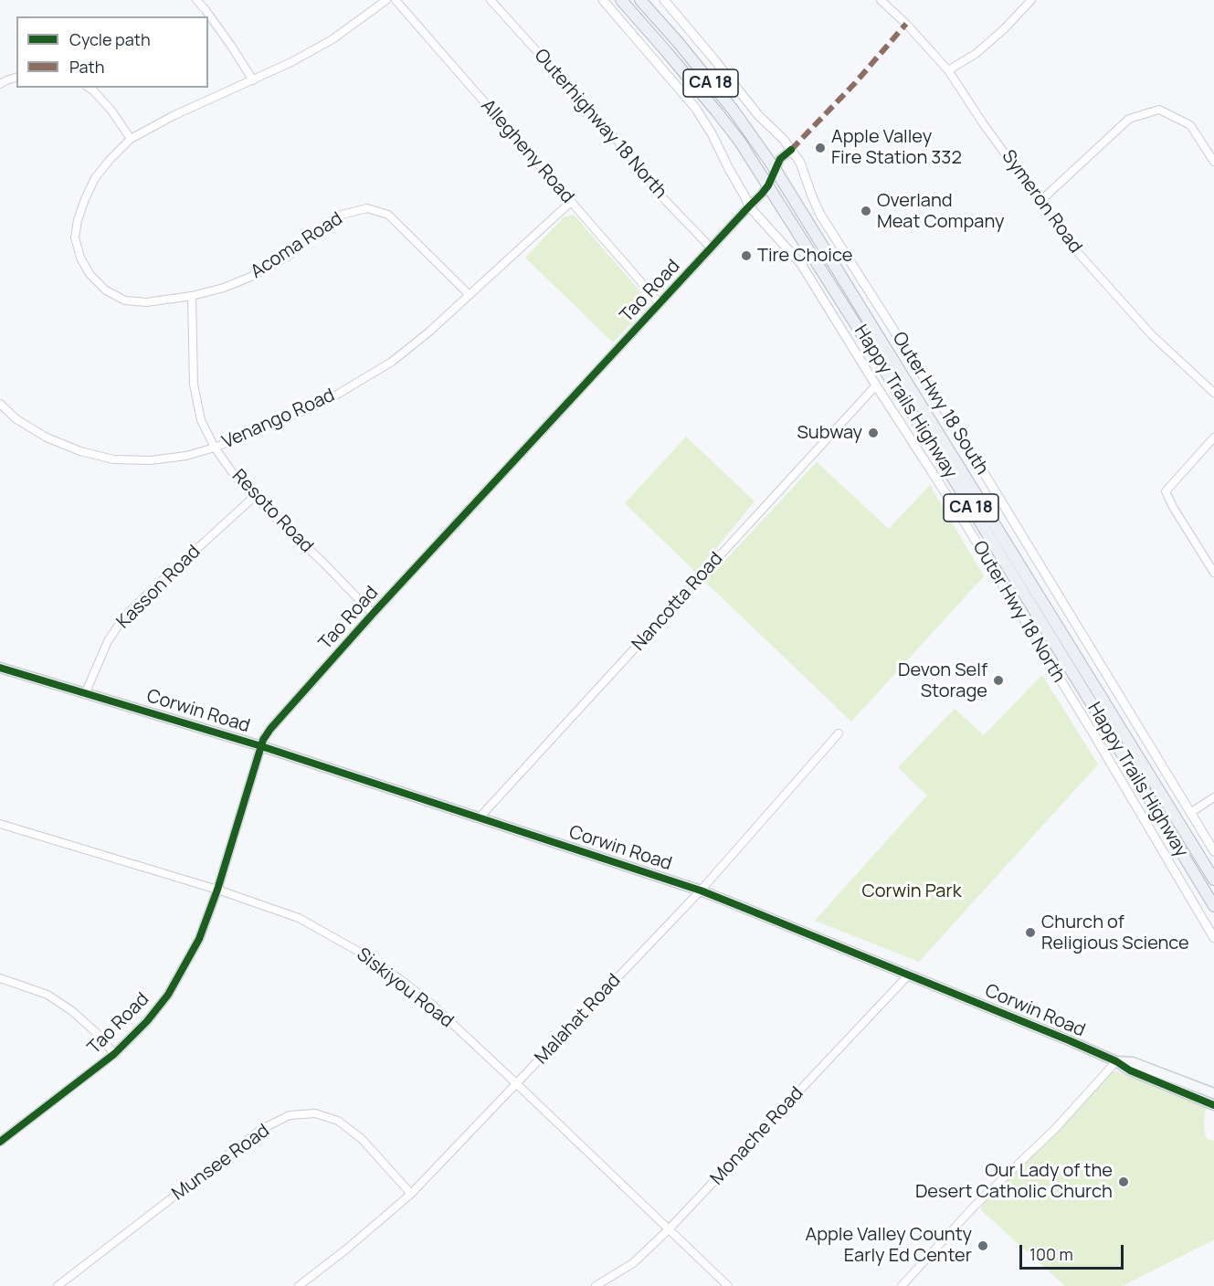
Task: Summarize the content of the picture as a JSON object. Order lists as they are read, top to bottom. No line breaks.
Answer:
{"streets":{"main road":["CA 18","Happy Trails Highway","Corwin Road"],"street":["Outerhighway 18 North","Allegheny Road","Symeron Road","Acoma Road","Tao Road","Outer Hwy 18 South","Venango Road","Resoto Road","Kasson Road","Nancotta Road","Outer Hwy 18 North","Siskiyou Road","Malahat Road","Monache Road","Munsee Road"]},"crossings":[["Outerhighway 18 North","Tao Road"],["Allegheny Road","Tao Road"],["Allegheny Road","Venango Road"],["Acoma Road","Venango Road"],["Acoma Road","Resoto Road"],["Tao Road","Happy Trails Highway"],["Tao Road","Outer Hwy 18 South"],["Tao Road","Resoto Road"],["Tao Road","Outer Hwy 18 North"],["Tao Road","Corwin Road"],["Tao Road","Siskiyou Road"],["Venango Road","Resoto Road"],["Resoto Road","Kasson Road"],["Kasson Road","Corwin Road"],["Nancotta Road","Outer Hwy 18 North"],["Nancotta Road","Corwin Road"],["Corwin Road","Malahat Road"],["Corwin Road","Monache Road"],["Siskiyou Road","Malahat Road"],["Siskiyou Road","Monache Road"],["Malahat Road","Munsee Road"]],"parks":["Corwin Park"],"places":["Apple Valley Fire Station 332","Overland Meat Company","Tire Choice","Subway","Devon Self Storage","Church of Religious Science","Our Lady of the Desert Catholic Church","Apple Valley County Early Ed Center"],"legend":["Cycle path","Path"],"scale_bar":"100 m"}
